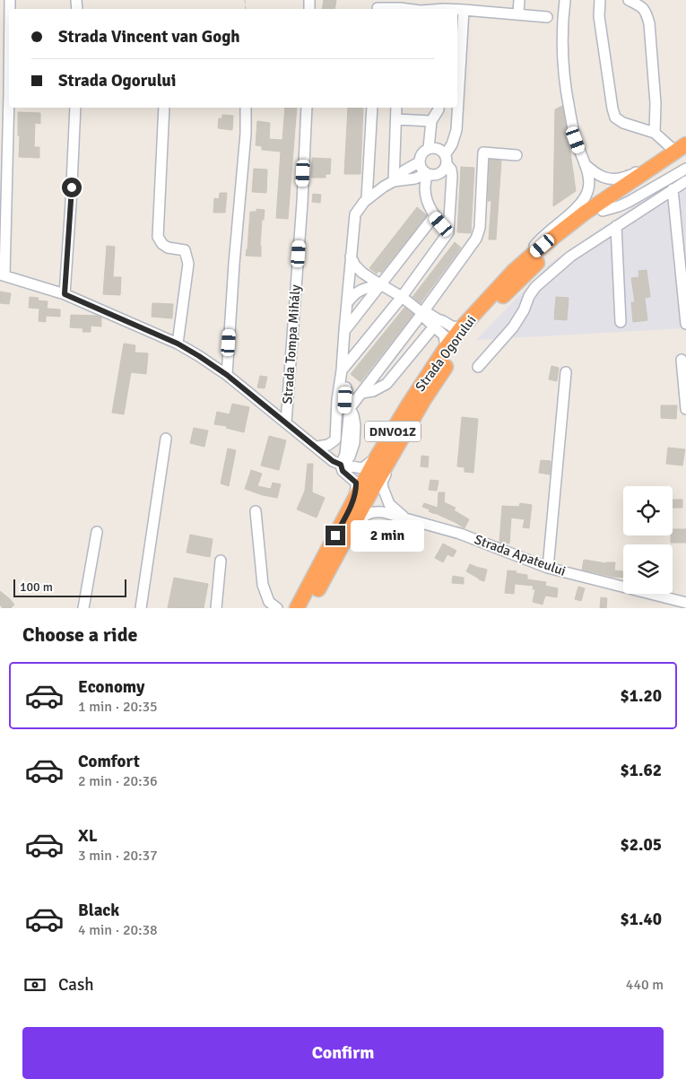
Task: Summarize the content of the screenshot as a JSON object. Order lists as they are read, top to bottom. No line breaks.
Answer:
{"streets":{"highway":["Strada Ogorului","DNVO1Z"],"street":["Strada Tompa Mihály","Strada Apateului"]},"crossings":[["Strada Ogorului","Strada Apateului"]],"scale_bar":"100 m","page":{"banner":["Strada Vincent van Gogh","Strada Ogorului"],"bubble":"2 min","scale":"100 m","heading":"Choose a ride","list":[{"name":"Economy","note":"1 min · 20:35","value":"$1.20"},{"name":"Comfort","note":"2 min · 20:36","value":"$1.62"},{"name":"XL","note":"3 min · 20:37","value":"$2.05"},{"name":"Black","note":"4 min · 20:38","value":"$1.40"}],"pay":["Cash","440 m"],"buttons":"Confirm"}}
